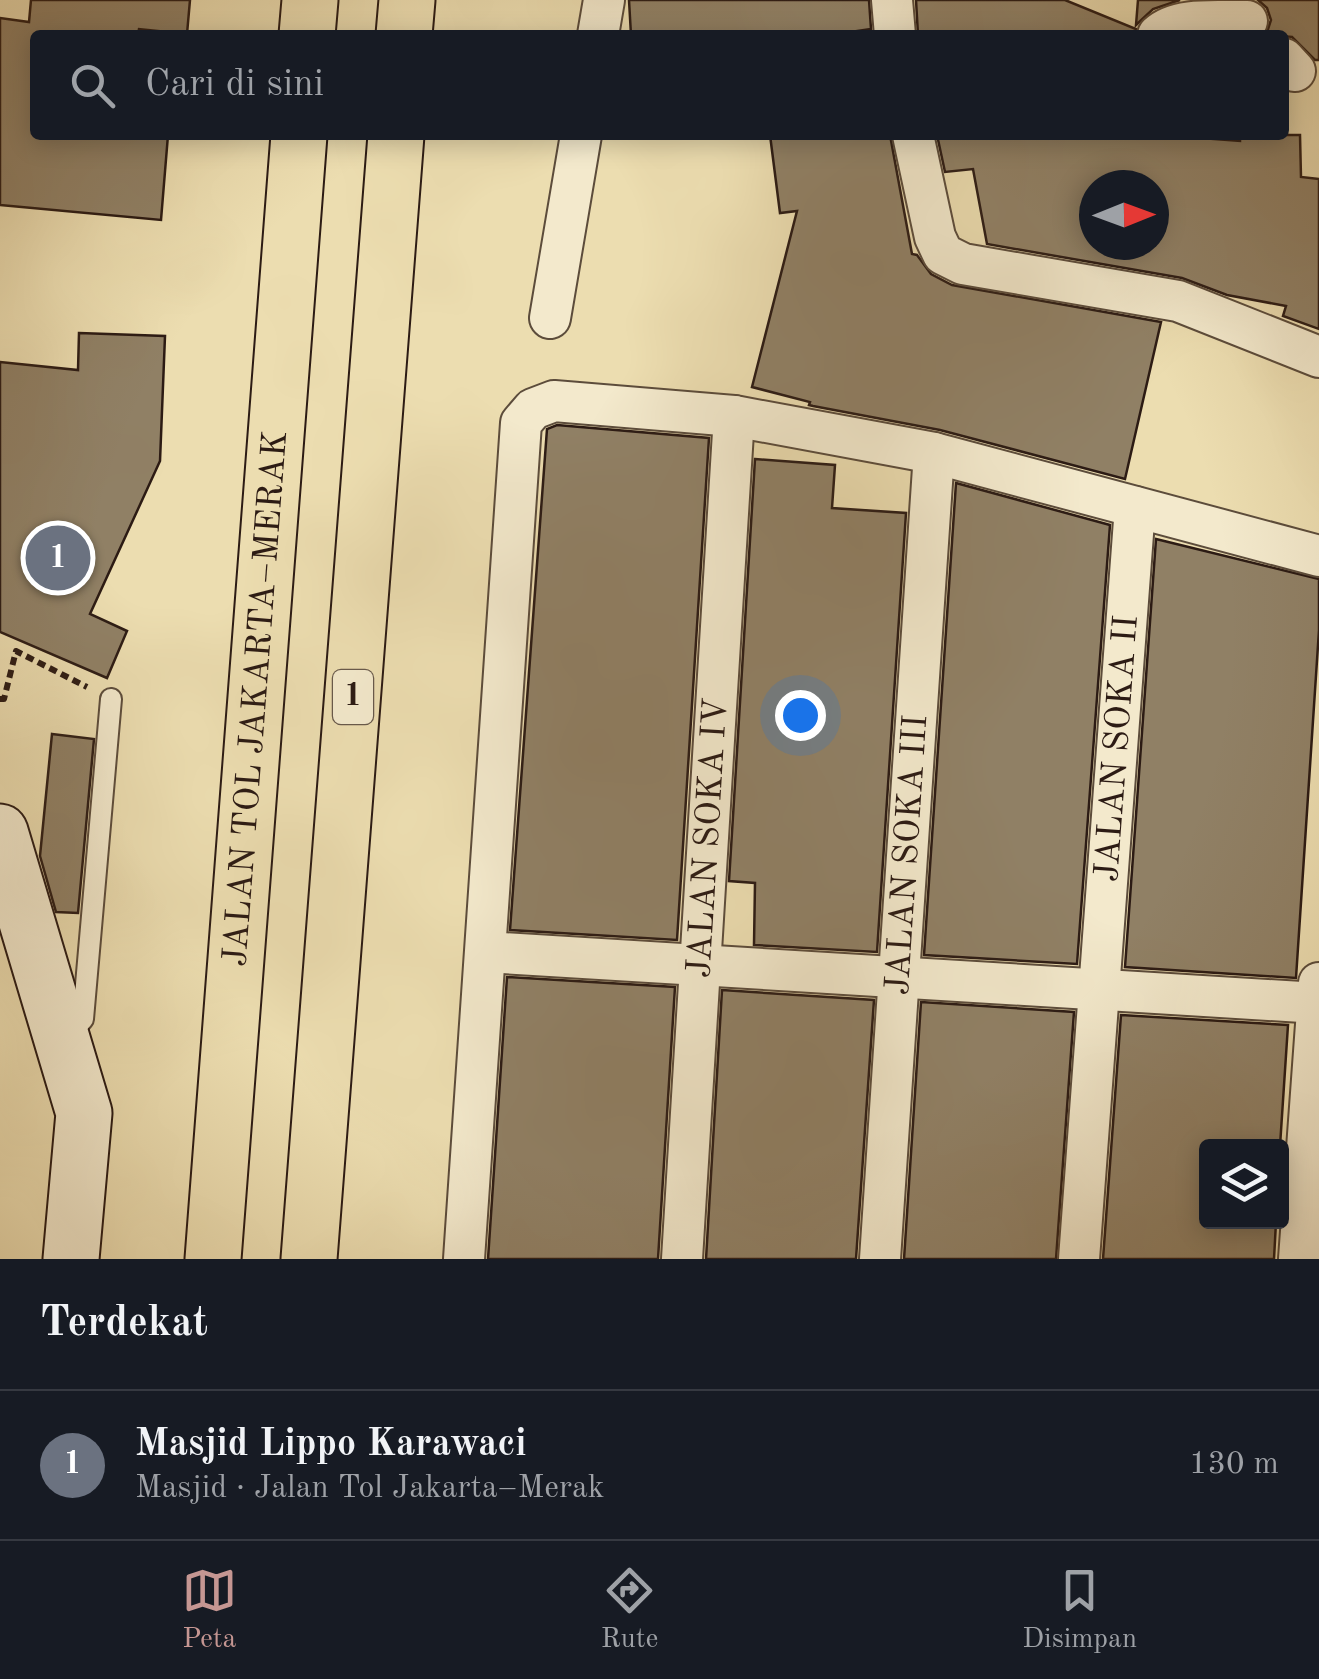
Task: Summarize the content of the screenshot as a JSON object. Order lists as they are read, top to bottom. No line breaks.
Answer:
{"streets":{"highway":["JALAN TOL JAKARTA–MERAK","1"],"street":["JALAN SOKA II","JALAN SOKA IV","JALAN SOKA III"]},"north":"right","page":{"search":"Cari di sini","pins":"1","heading":"Terdekat","list":[{"mark":"1","name":"Masjid Lippo Karawaci","note":"Masjid · Jalan Tol Jakarta–Merak","value":"130 m"}],"nav":["Peta","Rute","Disimpan"]}}
